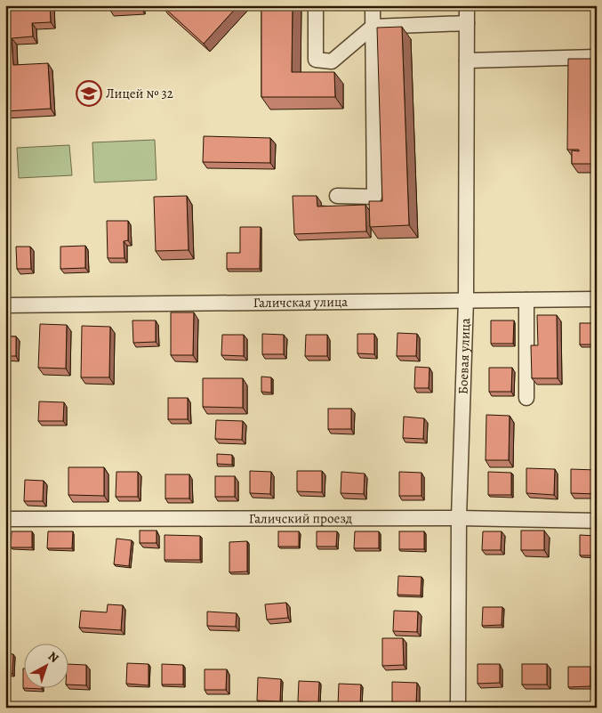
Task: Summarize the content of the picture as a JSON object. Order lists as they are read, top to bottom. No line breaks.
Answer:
{"streets":{"street":["Галичская улица","Боевая улица","Галичский проезд"]},"crossings":[["Галичская улица","Боевая улица"],["Боевая улица","Галичский проезд"]],"places":{"school or university":["Лицей № 32"]},"north":"top right"}
